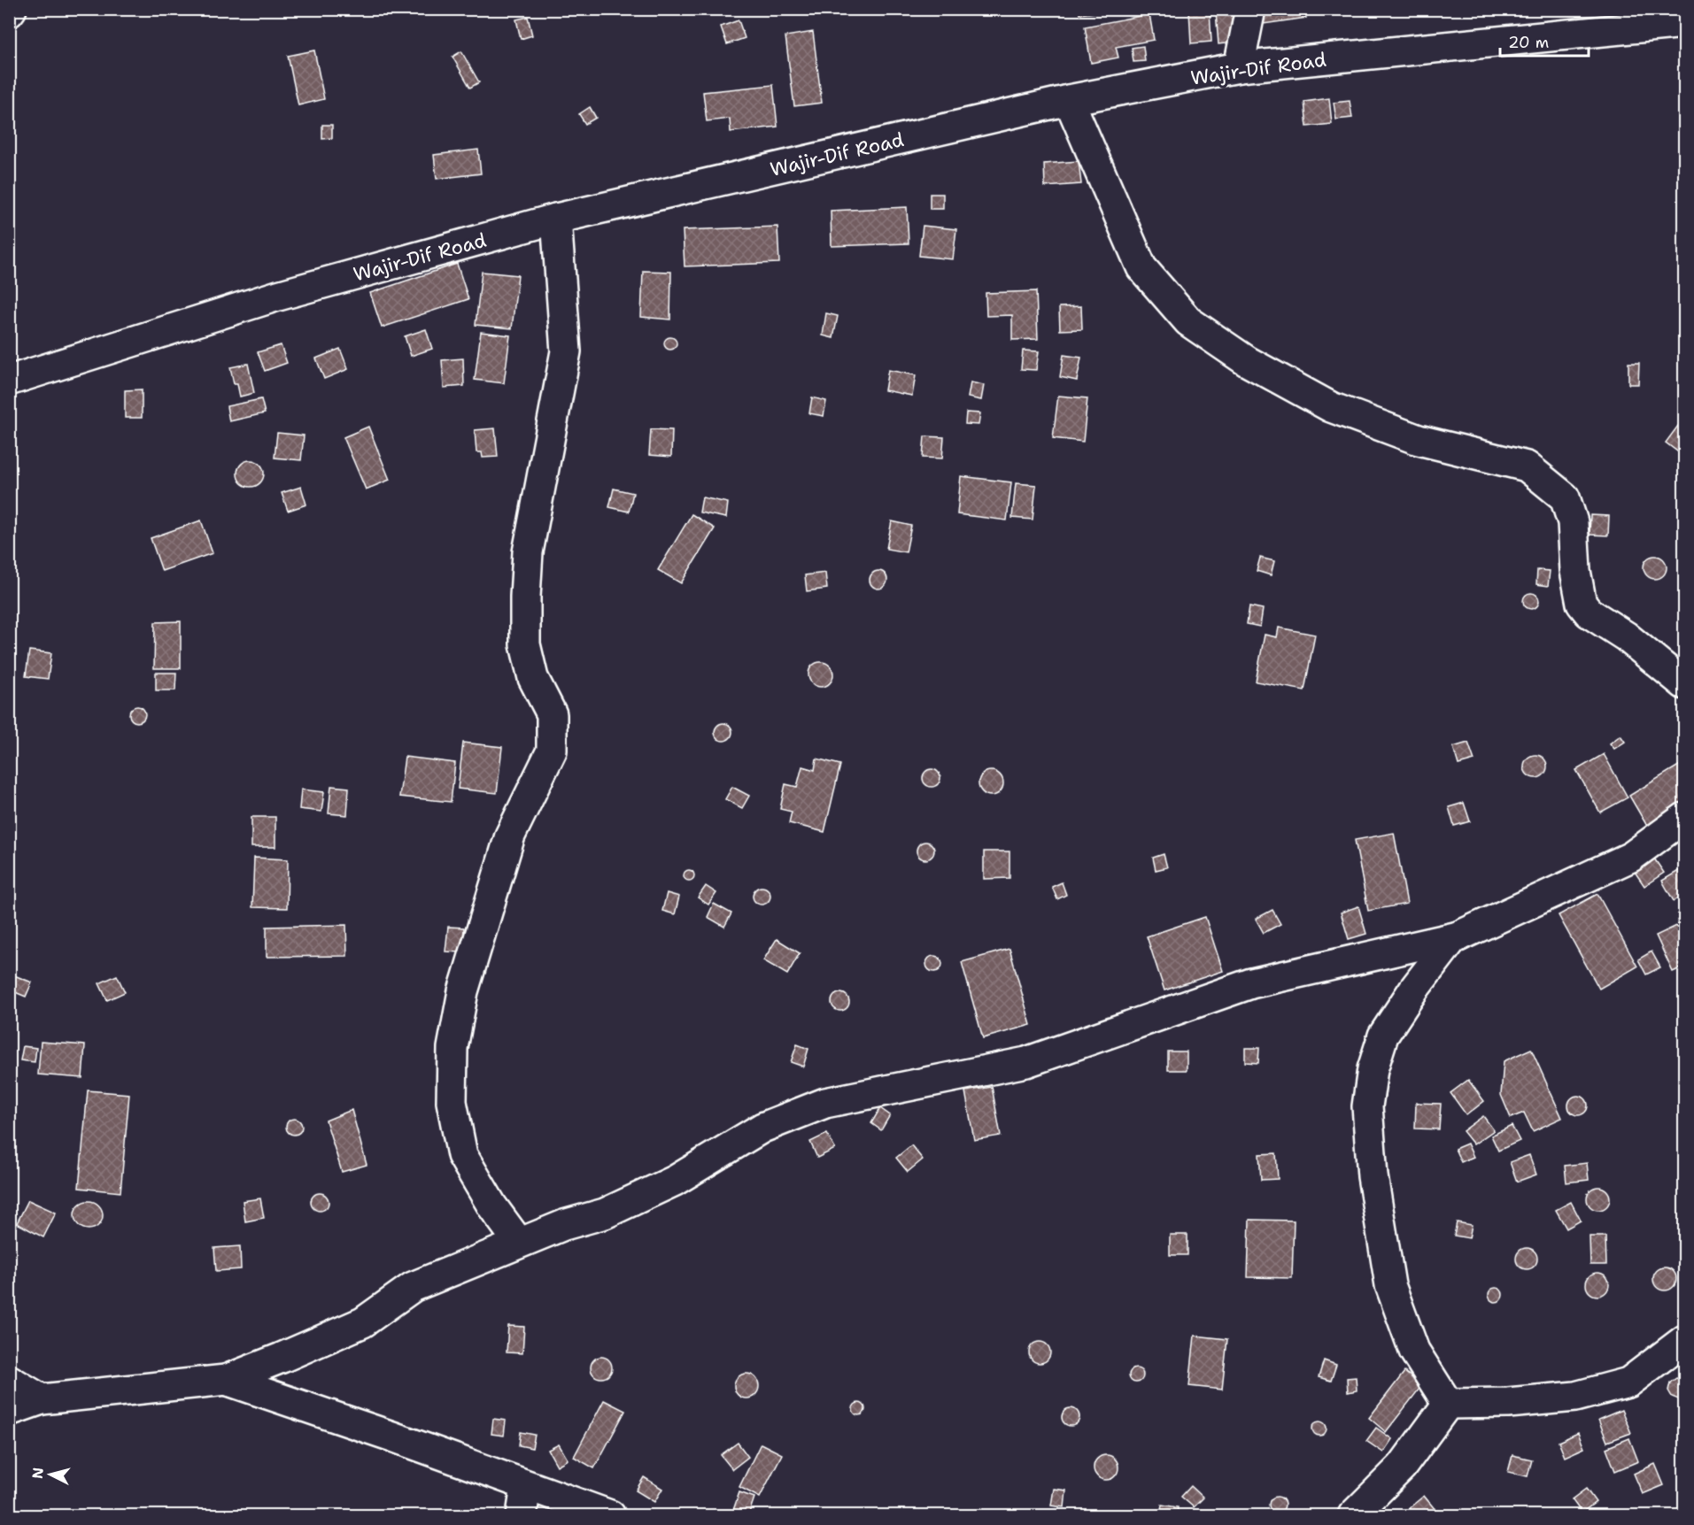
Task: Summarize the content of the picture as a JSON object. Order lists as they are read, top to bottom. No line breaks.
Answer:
{"streets":{"street":["Wajir-Dif Road"]},"scale_bar":"20 m","north":"left"}
